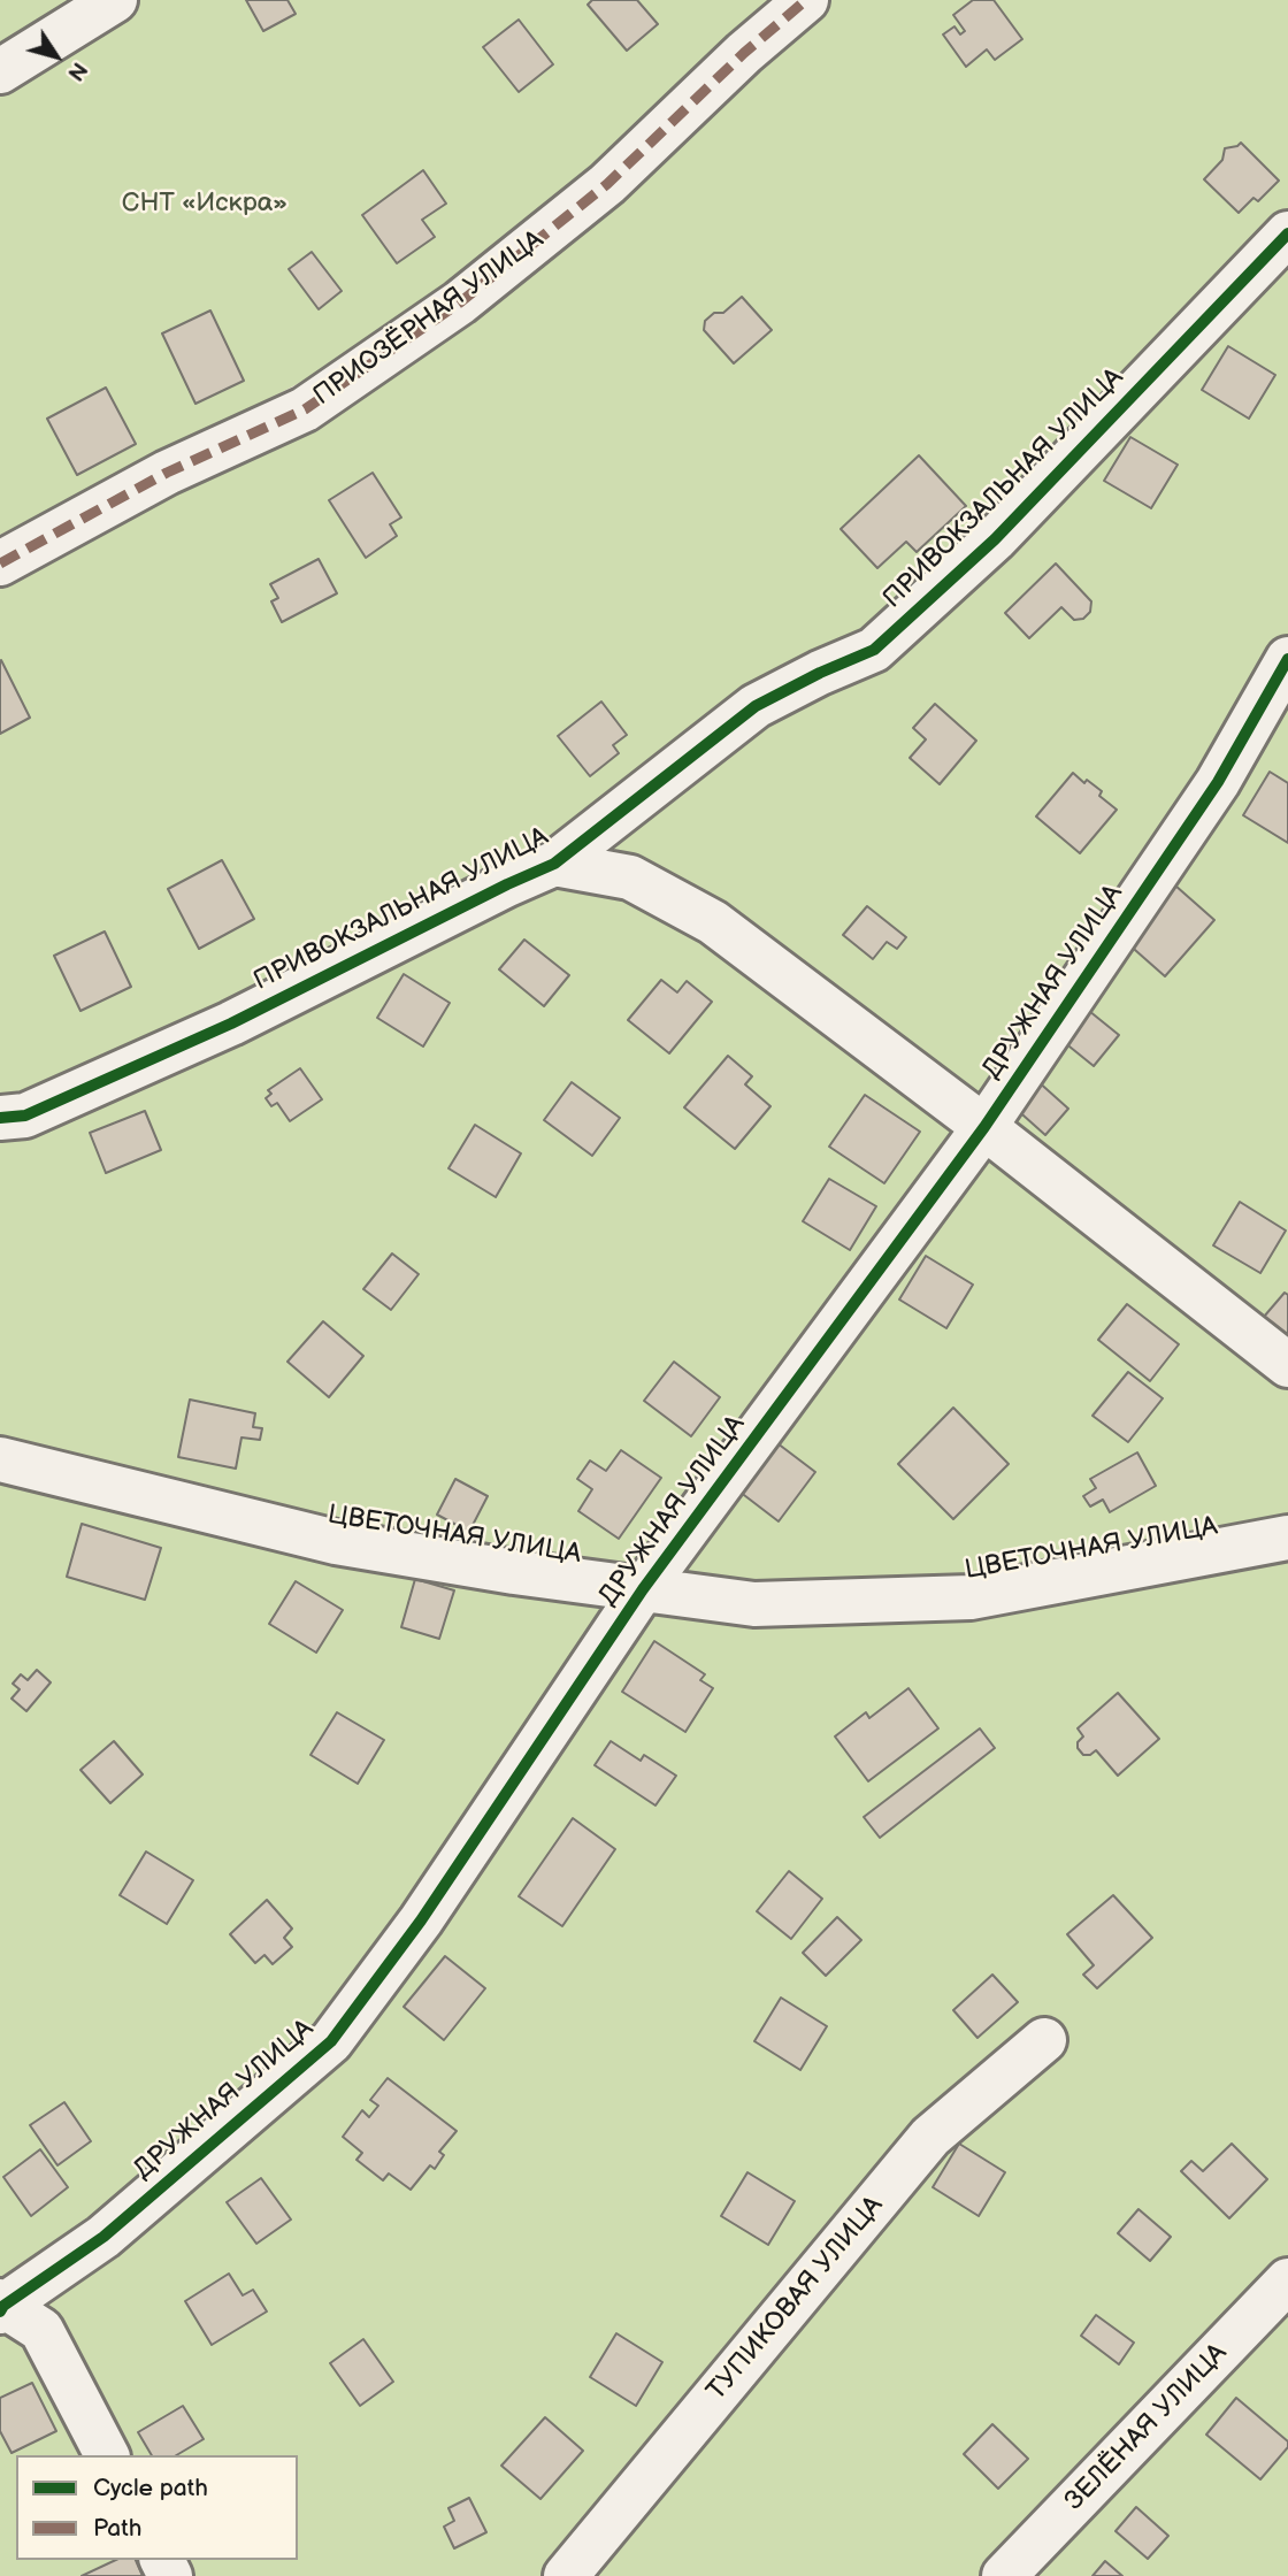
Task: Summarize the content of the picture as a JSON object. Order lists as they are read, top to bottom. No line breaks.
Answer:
{"streets":{"street":["ПРИОЗЁРНАЯ УЛИЦА","ПРИВОКЗАЛЬНАЯ УЛИЦА","ДРУЖНАЯ УЛИЦА","ЦВЕТОЧНАЯ УЛИЦА","ТУПИКОВАЯ УЛИЦА","ЗЕЛЁНАЯ УЛИЦА"]},"crossings":[["ДРУЖНАЯ УЛИЦА","ЦВЕТОЧНАЯ УЛИЦА"]],"parks":["СНТ «Искра»"],"legend":["Cycle path","Path"],"north":"bottom right"}
